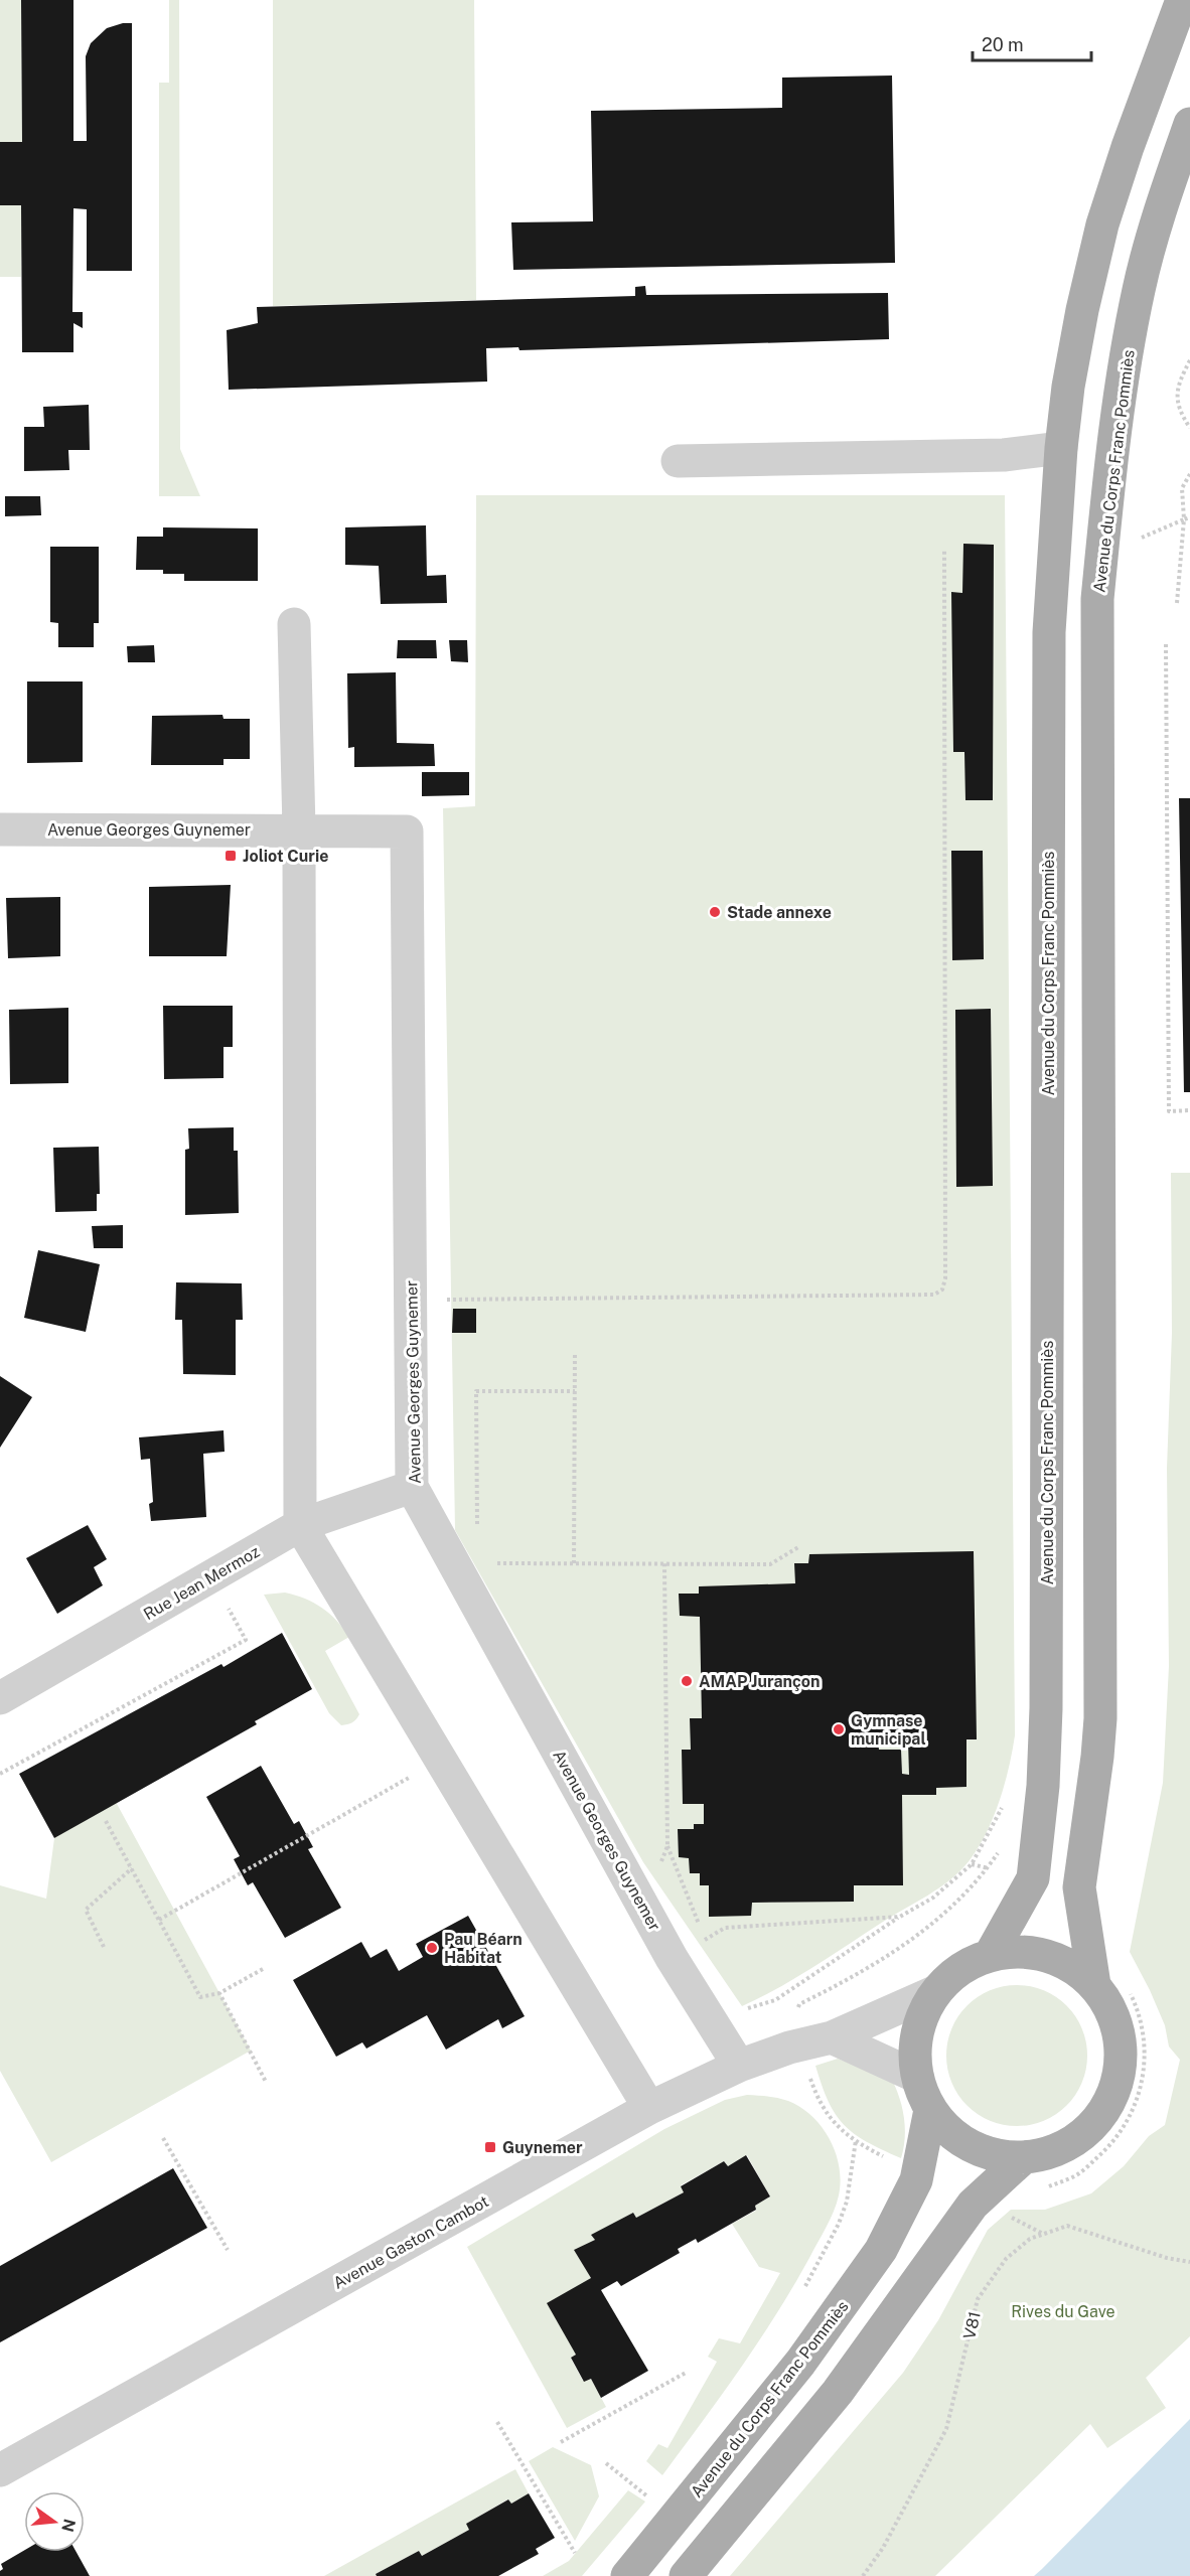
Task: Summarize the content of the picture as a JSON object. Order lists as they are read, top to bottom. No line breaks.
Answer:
{"streets":{"main road":["Avenue du Corps Franc Pommiès"],"street":["Avenue Georges Guynemer","Rue Jean Mermoz","Avenue Gaston Cambot"],"path":["V81"]},"crossings":[["Avenue du Corps Franc Pommiès","Avenue Gaston Cambot"],["Avenue Georges Guynemer","Rue Jean Mermoz"],["Avenue Georges Guynemer","Avenue Gaston Cambot"]],"parks":["Rives du Gave"],"places":{"transit":["Joliot Curie","Guynemer"],"other":["Stade annexe","AMAP Jurançon","Gymnase municipal","Pau Béarn Habitat"]},"scale_bar":"20 m","north":"right"}
